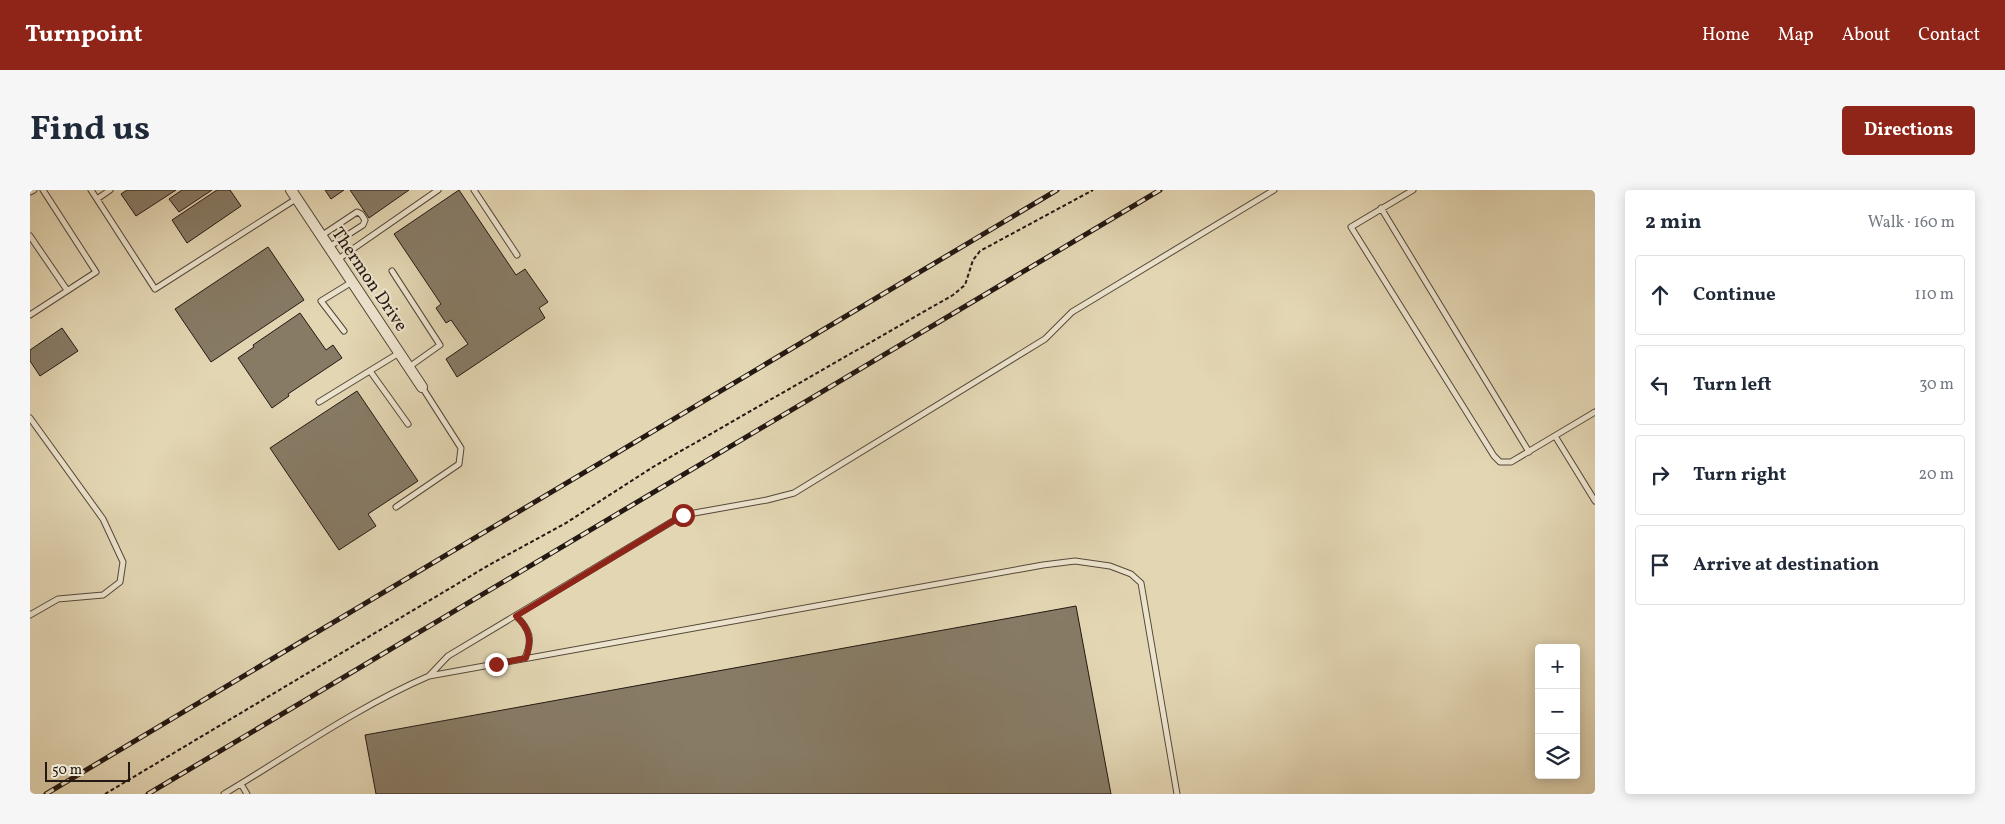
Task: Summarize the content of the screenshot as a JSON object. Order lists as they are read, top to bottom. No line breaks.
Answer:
{"streets":{"street":["Thermon Drive"]},"scale_bar":"50 m","page":{"header":"Turnpoint","nav":["Home","Map","About","Contact"],"title":"Find us","buttons":"Directions","heading":["2 min","Walk · 160 m"],"list":[["Continue","110 m"],["Turn left","30 m"],["Turn right","20 m"],"Arrive at destination"],"map_buttons":["+","−"],"scale":"50 m"}}
